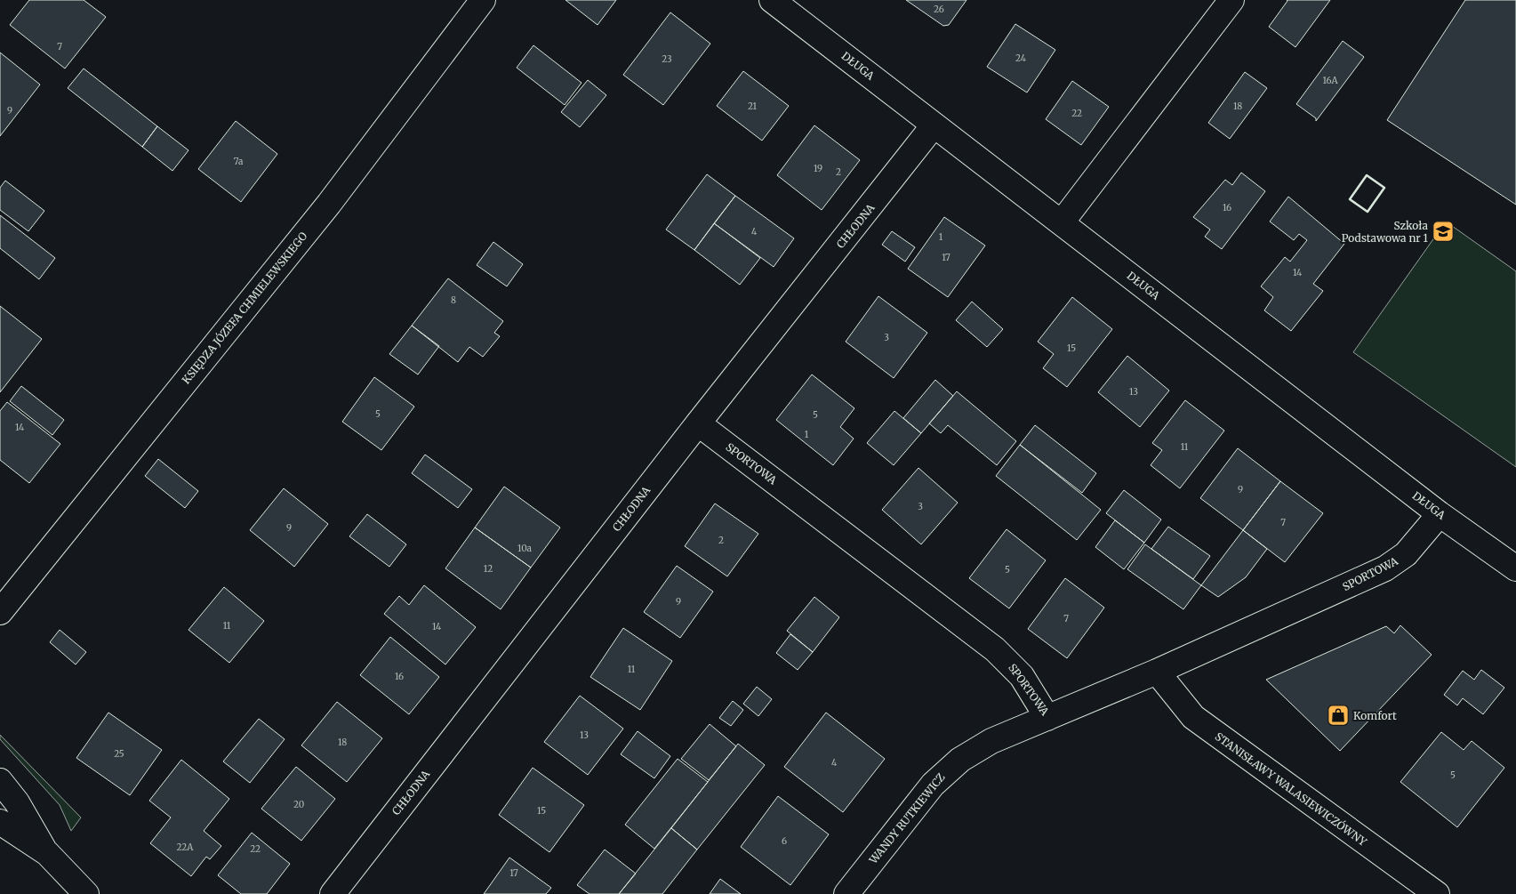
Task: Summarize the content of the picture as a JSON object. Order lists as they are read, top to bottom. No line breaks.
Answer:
{"streets":{"street":["DŁUGA","CHŁODNA","KSIĘDZA JÓZEFA CHMIELEWSKIEGO","SPORTOWA","STANISŁAWY WALASIEWICZÓWNY","WANDY RUTKIEWICZ"]},"crossings":[["DŁUGA","CHŁODNA"],["DŁUGA","SPORTOWA"],["CHŁODNA","SPORTOWA"],["SPORTOWA","STANISŁAWY WALASIEWICZÓWNY"],["SPORTOWA","WANDY RUTKIEWICZ"]],"places":{"school or university":["Szkoła Podstawowa nr 1"],"shop":["Komfort"]},"house_numbers":["26","7","24","23","16A","21","18","9","22","7a","19","2","16","4","1","17","14","8","3","15","13","5","5","14","1","11","9","3","7","9","2","10a","12","5","9","7","11","14","11","16","13","18","25","4","5","20","15","6","22A","22","17"]}
